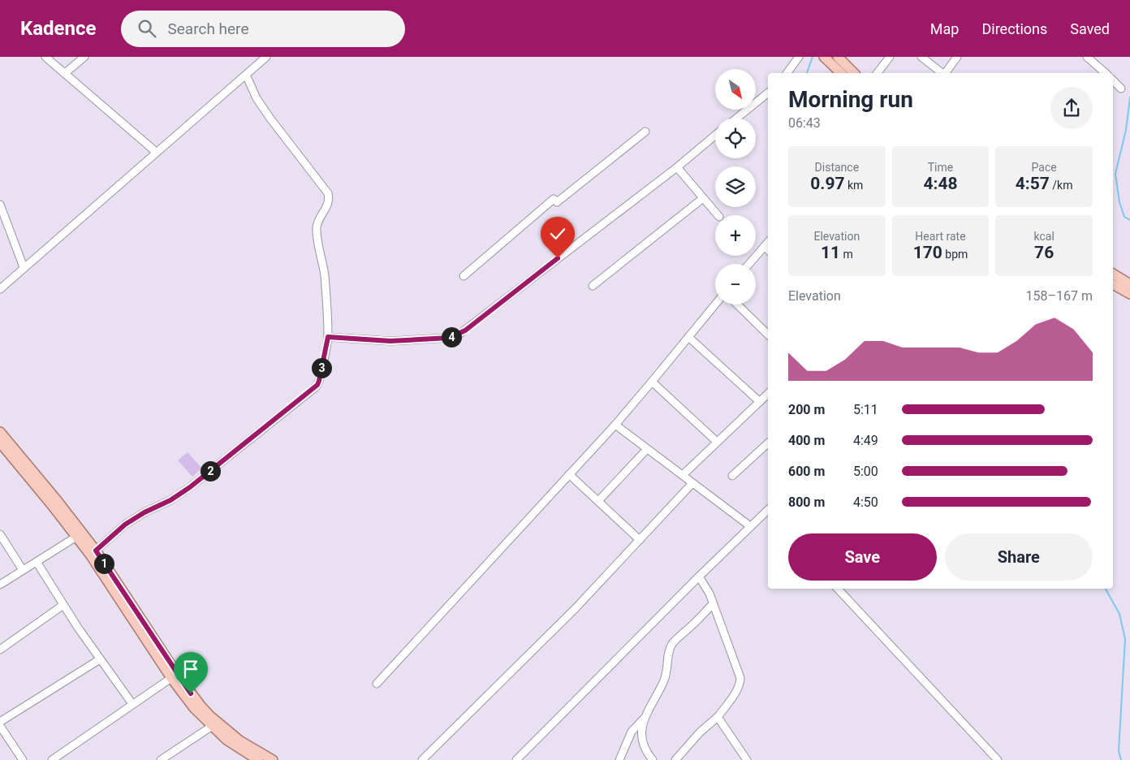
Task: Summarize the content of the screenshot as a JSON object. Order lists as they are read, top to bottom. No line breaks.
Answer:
{"north":"bottom right","page":{"header":"Kadence","search":"Search here","nav":["Map","Directions","Saved"],"map_buttons":["+","−"],"heading":["Morning run","06:43"],"stats":[["Distance","0.97 km"],["Time","4:48"],["Pace","4:57 /km"],["Elevation","11 m"],["Heart rate","170 bpm"],["kcal","76"]],"chart":["Elevation","158–167 m"],"pins":["4","3","2","1"],"list":[{"name":"200 m","note":"5:11"},{"name":"400 m","note":"4:49"},{"name":"600 m","note":"5:00"},{"name":"800 m","note":"4:50"}],"buttons":["Save","Share"]}}
